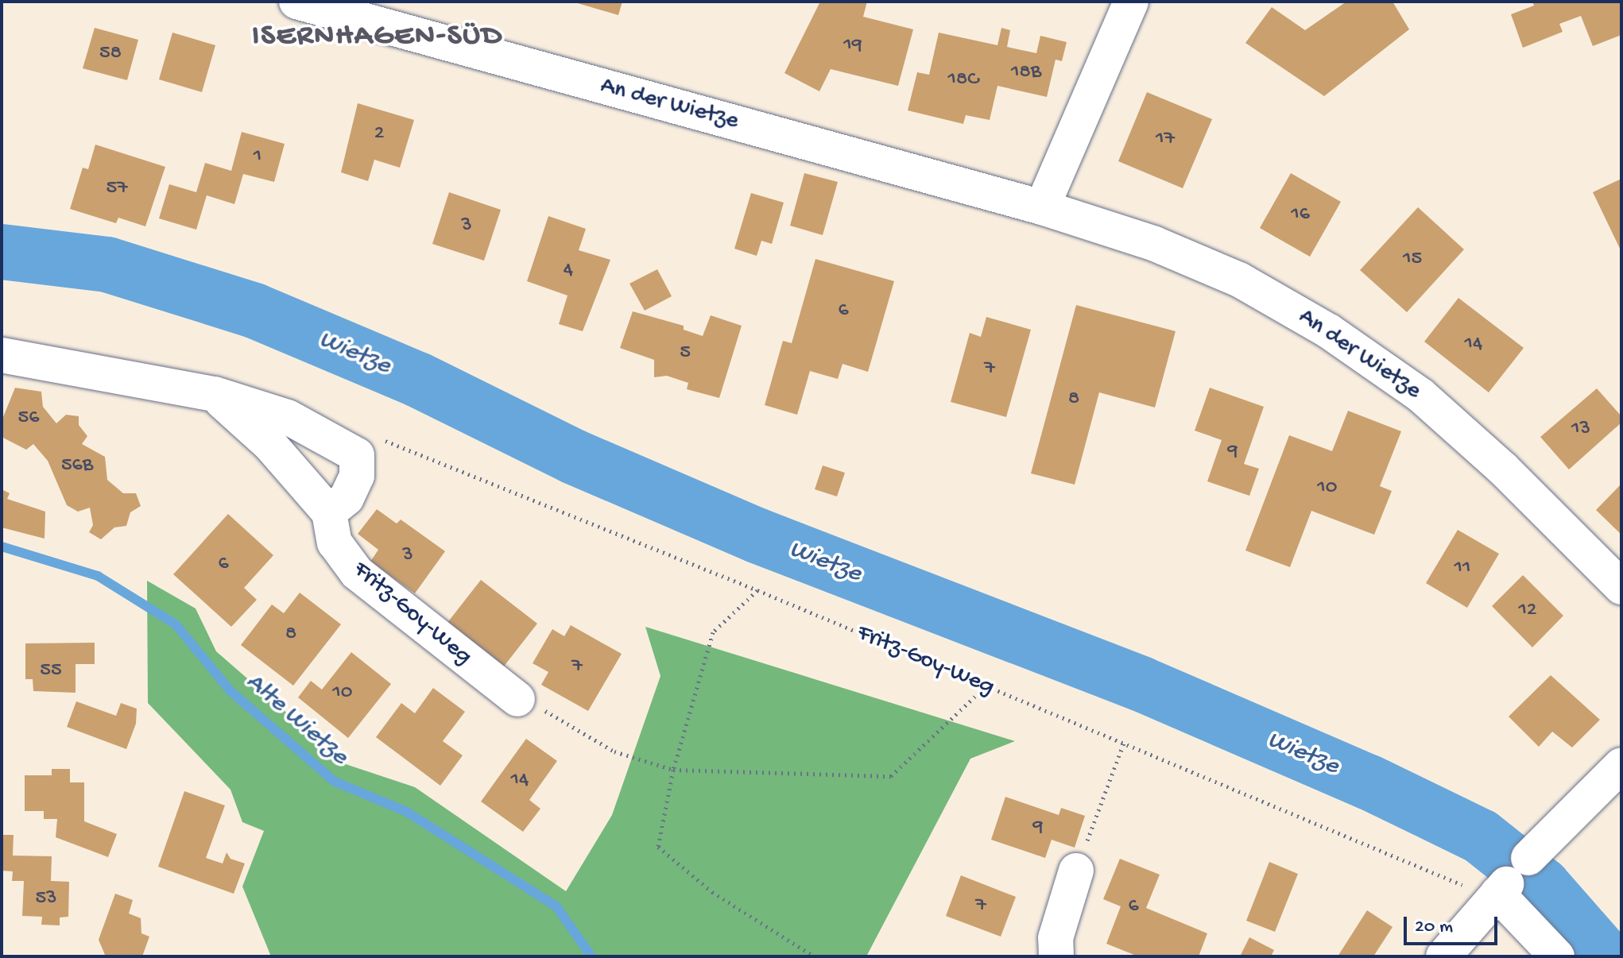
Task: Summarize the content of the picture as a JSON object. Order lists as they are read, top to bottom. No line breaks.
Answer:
{"streets":{"street":["An der Wietze","Fritz-Goy-Weg"]},"districts":["ISERNHAGEN-SÜD"],"water":["Wietze","Alte Wietze"],"house_numbers":["19","58","18B","18C","2","17","1","57","16","3","15","4","6","14","5","7","8","56","13","9","56B","10","3","6","11","12","8","7","55","10","14","9","53","7","6"],"scale_bar":"20 m"}
